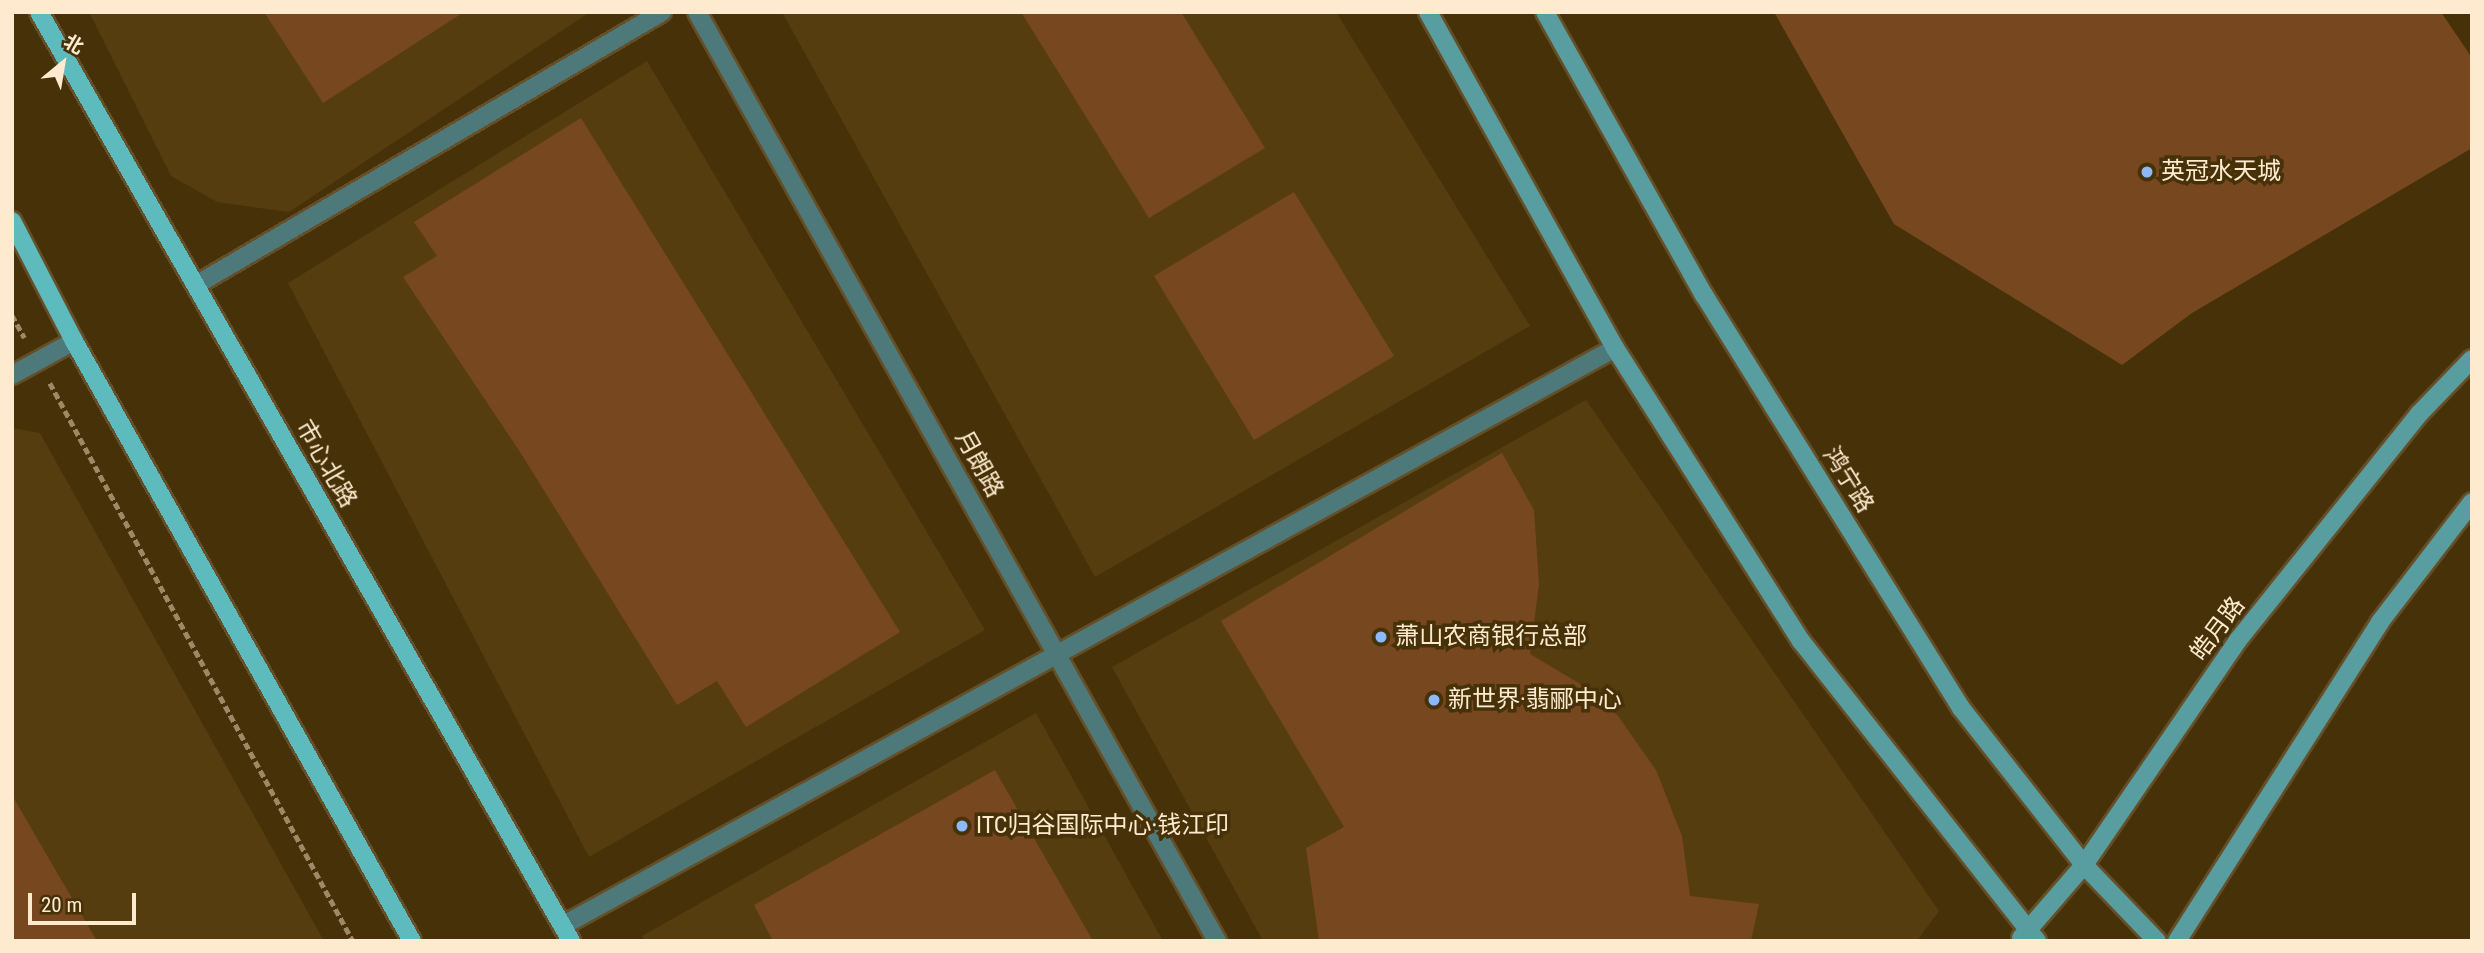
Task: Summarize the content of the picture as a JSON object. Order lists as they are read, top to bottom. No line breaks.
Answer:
{"streets":{"main road":["市心北路","鸿宁路","皓月路"],"street":["月朗路"]},"crossings":[["鸿宁路","皓月路"]],"places":["英冠水天城","萧山农商银行总部","新世界·翡郦中心","ITC归谷国际中心·钱江印"],"scale_bar":"20 m","north":"top right"}
